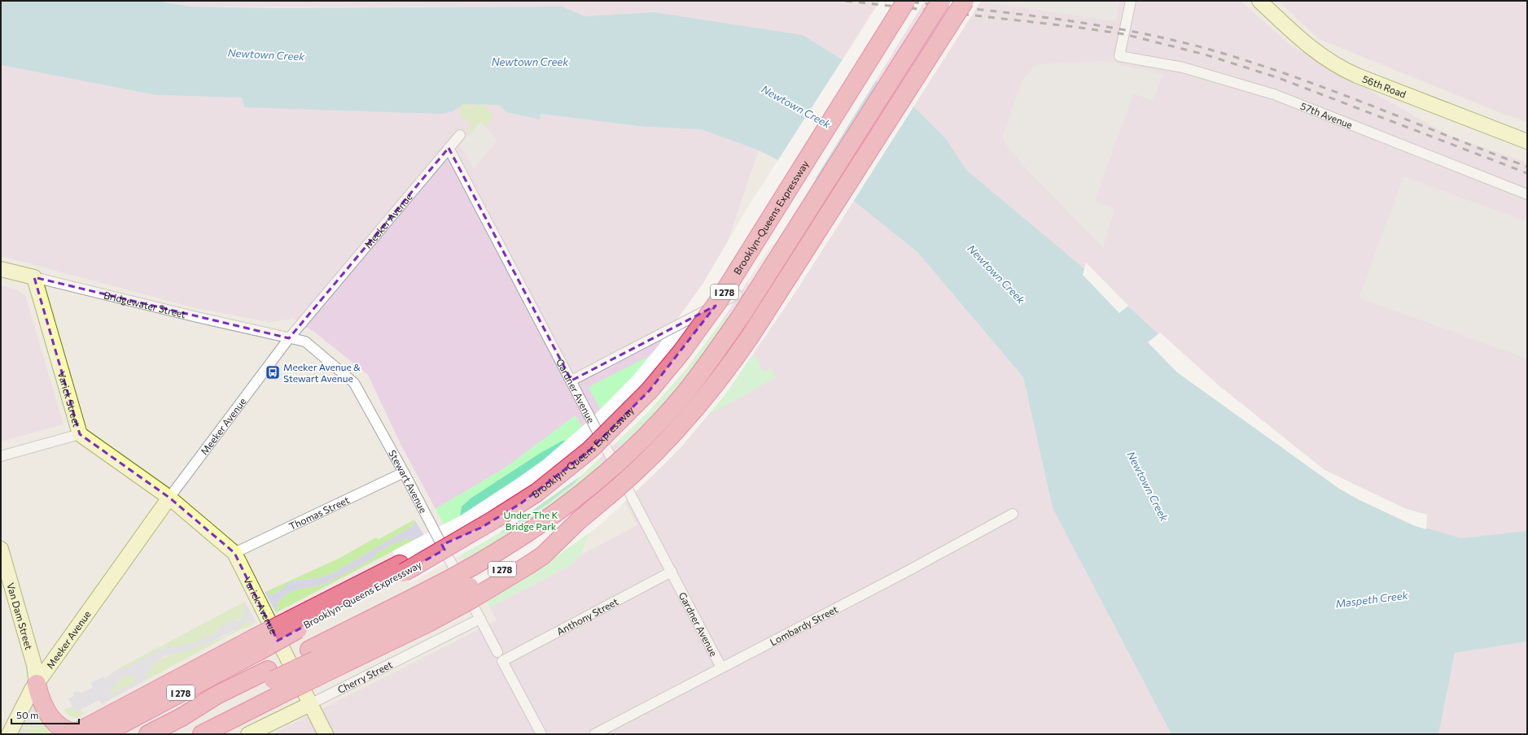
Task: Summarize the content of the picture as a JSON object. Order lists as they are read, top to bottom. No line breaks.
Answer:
{"streets":{"highway":["Brooklyn-Queens Expressway","I 278"],"main road":["56th Road","Meeker Avenue","Bridgewater Street","Varick Street","Varick Avenue","Van Dam Street","Cherry Street"],"street":["57th Avenue","Gardner Avenue","Stewart Avenue","Thomas Street","Anthony Street","Lombardy Street"]},"crossings":[["Meeker Avenue","Bridgewater Street"],["Meeker Avenue","Gardner Avenue"],["Meeker Avenue","Varick Street"],["Meeker Avenue","Stewart Avenue"],["Meeker Avenue","Varick Avenue"],["Meeker Avenue","Van Dam Street"],["Bridgewater Street","Varick Street"],["Bridgewater Street","Stewart Avenue"],["Gardner Avenue","Anthony Street"],["Gardner Avenue","Lombardy Street"],["Varick Street","Varick Avenue"],["Stewart Avenue","Thomas Street"],["Stewart Avenue","Cherry Street"],["Thomas Street","Varick Avenue"],["Varick Avenue","Cherry Street"]],"water":["Newtown Creek","Maspeth Creek"],"parks":["Under The K Bridge Park"],"places":{"bus stop":["Meeker Avenue & Stewart Avenue"]},"scale_bar":"50 m"}
